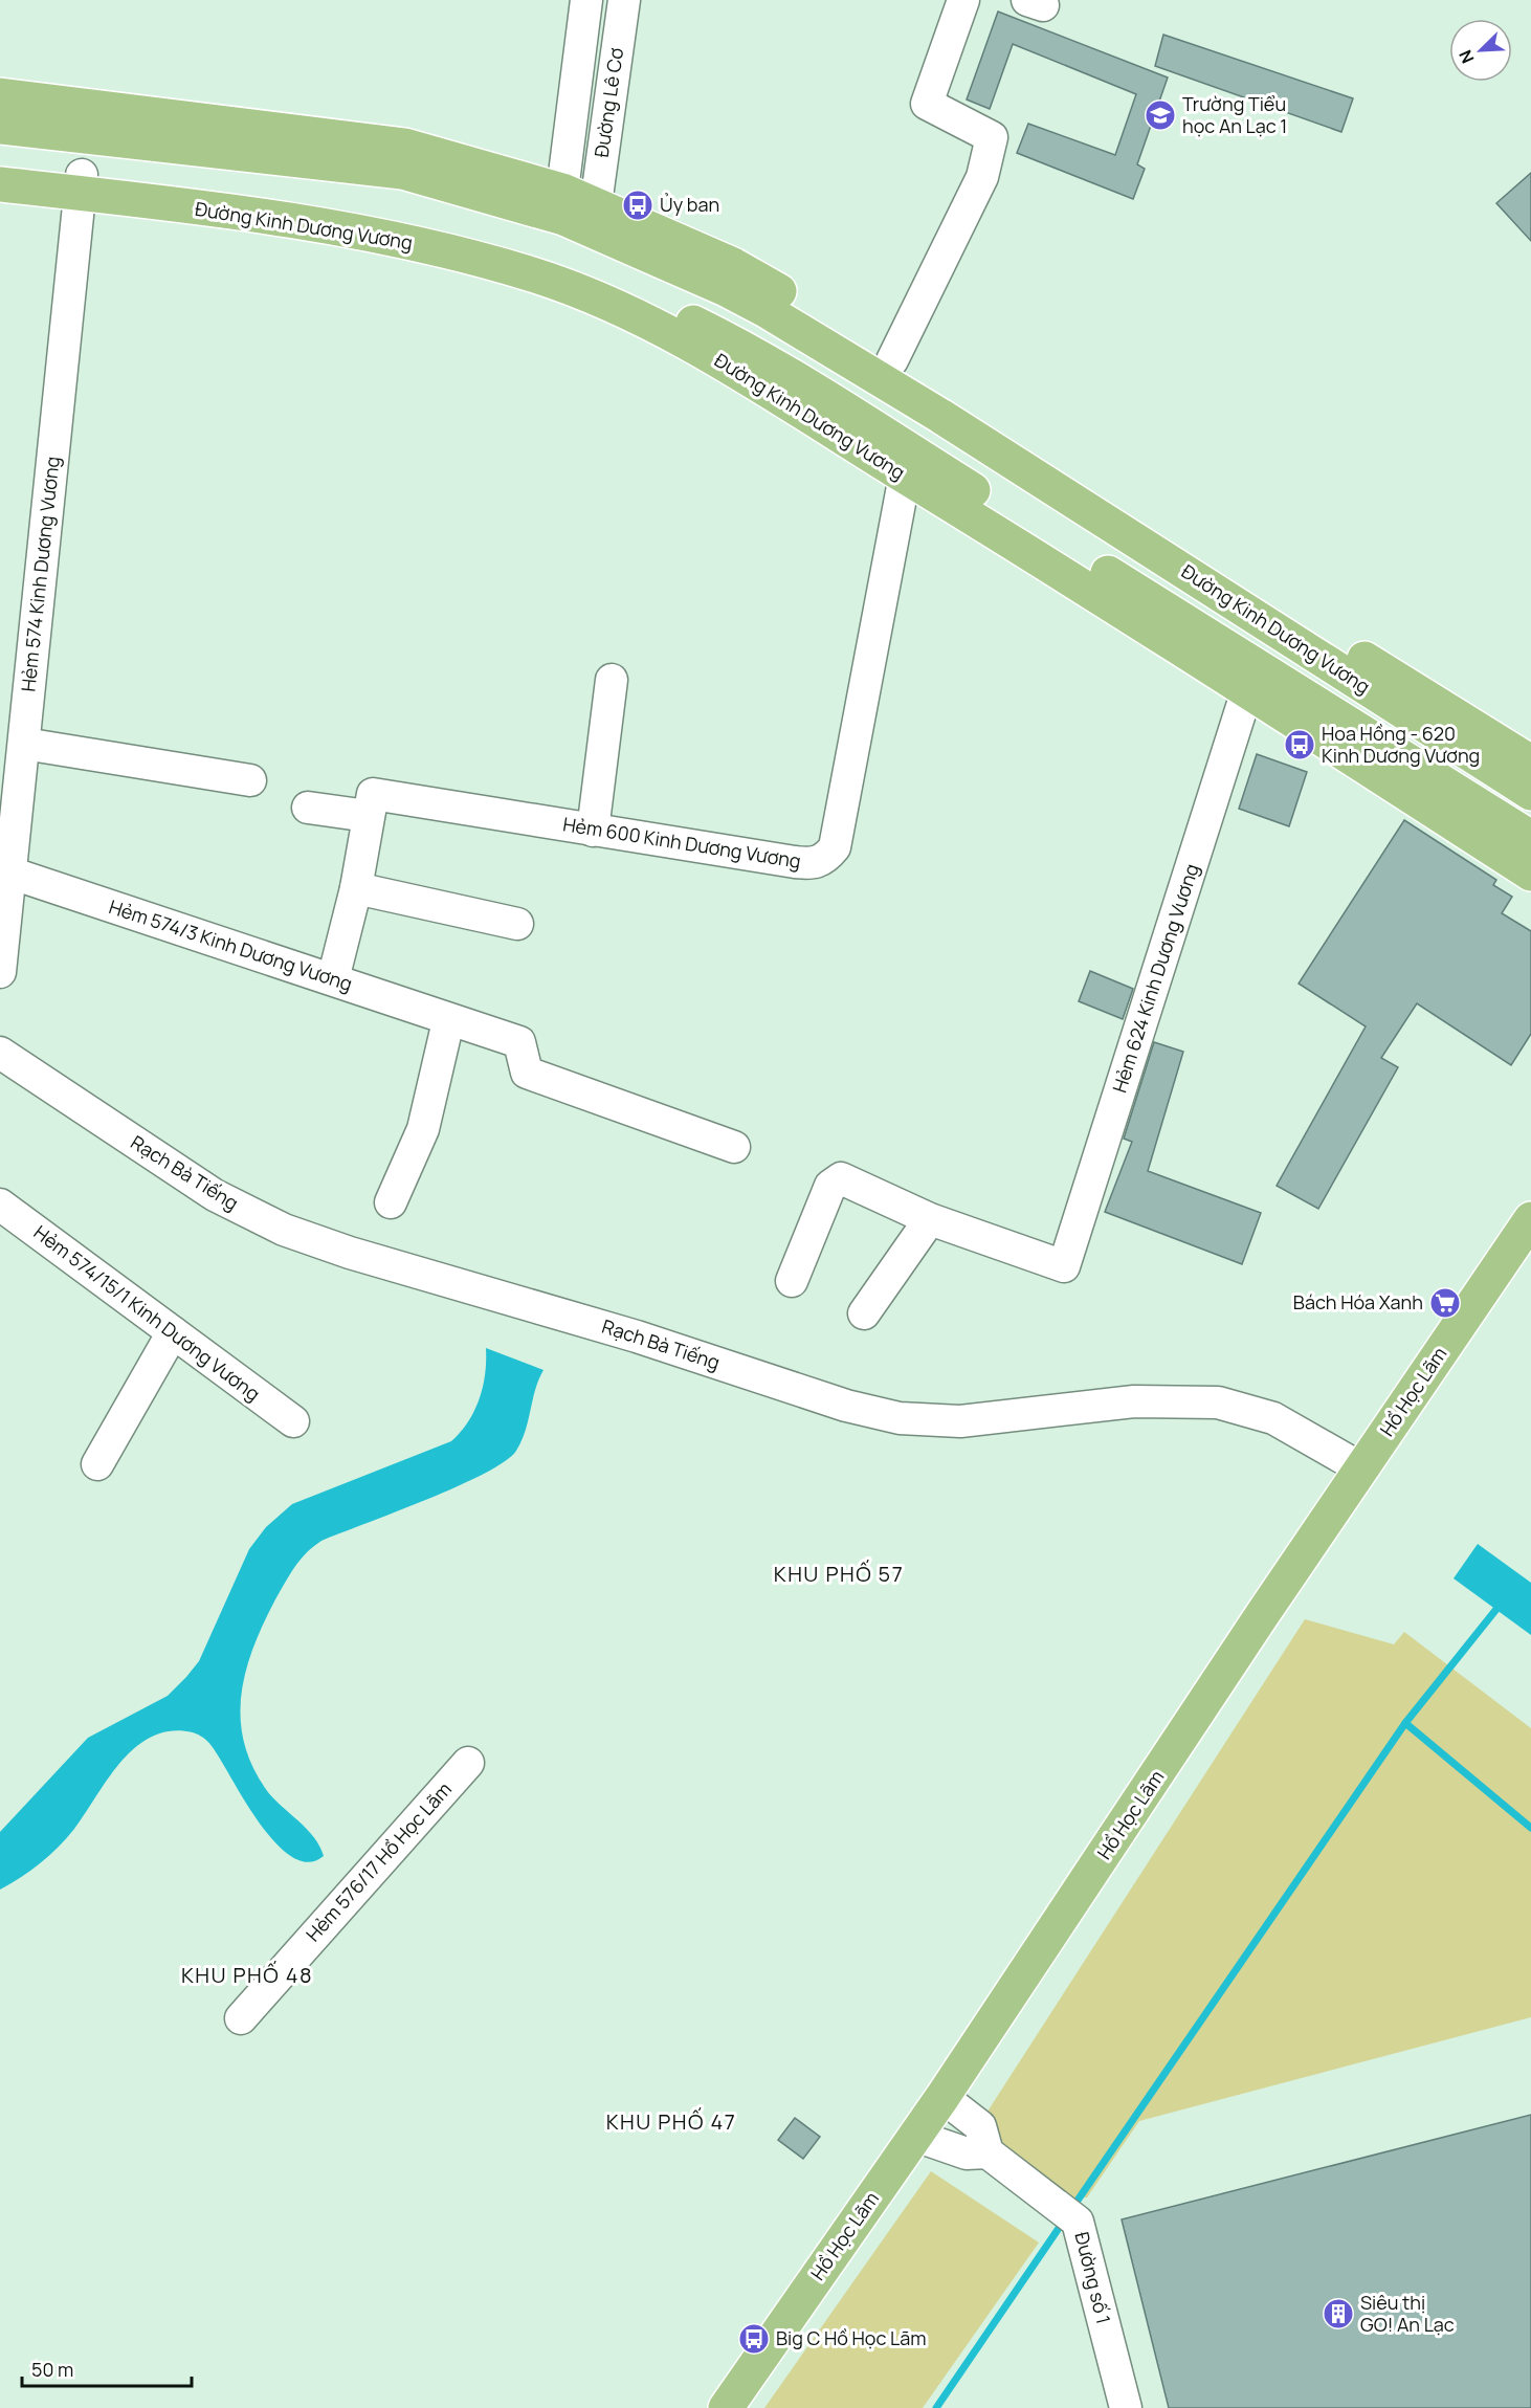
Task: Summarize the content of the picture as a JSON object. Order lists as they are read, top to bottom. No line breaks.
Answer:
{"streets":{"main road":["Đường Kinh Dương Vương","Hồ Học Lãm"],"street":["Đường Lê Cơ","Hẻm 574 Kinh Dương Vương","Hẻm 600 Kinh Dương Vương","Hẻm 574/3 Kinh Dương Vương","Hẻm 624 Kinh Dương Vương","Rạch Bà Tiếng","Hẻm 574/15/1 Kinh Dương Vương","Hẻm 576/17 Hồ Học Lãm","Đường số 1"]},"crossings":[["Đường Lê Cơ","Đường Kinh Dương Vương"],["Đường Kinh Dương Vương","Hẻm 574 Kinh Dương Vương"],["Đường Kinh Dương Vương","Hẻm 600 Kinh Dương Vương"],["Đường Kinh Dương Vương","Hẻm 624 Kinh Dương Vương"],["Hẻm 574 Kinh Dương Vương","Hẻm 574/3 Kinh Dương Vương"],["Rạch Bà Tiếng","Hồ Học Lãm"]],"districts":["KHU PHỐ 57","KHU PHỐ 48","KHU PHỐ 47"],"places":{"school or university":["Trường Tiểu học An Lạc 1"],"bus stop":["Ủy ban","Hoa Hồng - 620 Kinh Dương Vương","Big C Hồ Học Lãm"],"supermarket":["Bách Hóa Xanh"],"building":["Siêu thị GO! An Lạc"]},"scale_bar":"50 m","north":"bottom left"}
